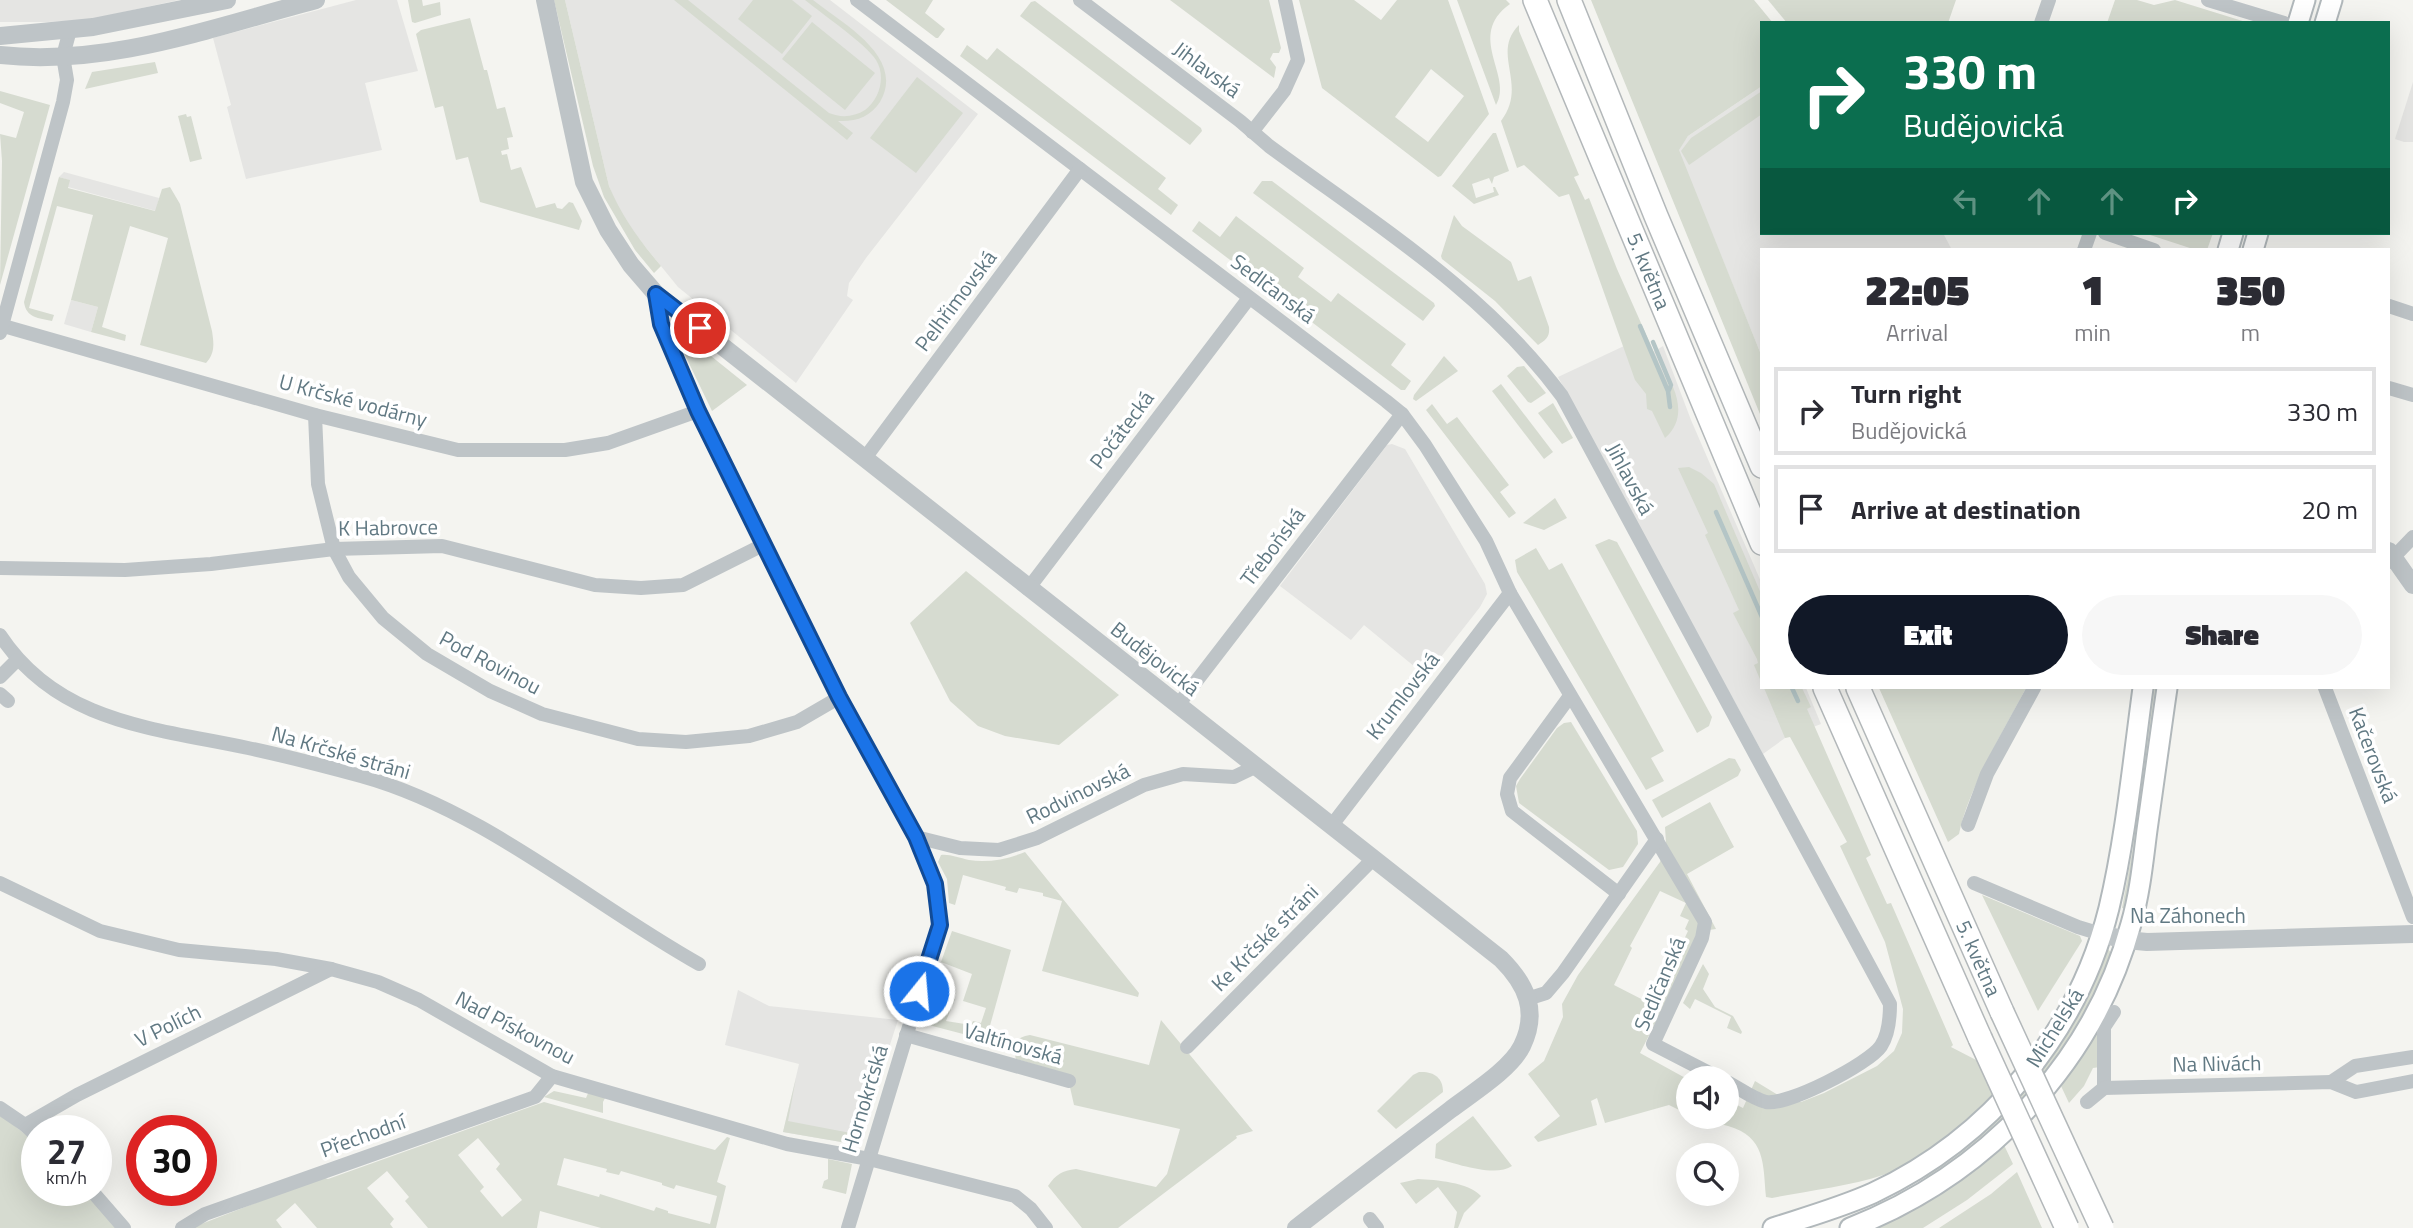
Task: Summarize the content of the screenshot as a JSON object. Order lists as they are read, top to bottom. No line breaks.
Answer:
{"streets":{"highway":["5. května"],"main road":["Michelská"],"street":["Jihlavská","Sedlčanská","Pelhřimovská","U Krčské vodárny","Počátecká","K Habrovce","Třeboňská","Budějovická","Pod Rovinou","Krumlovská","Na Krčské stráni","Kačerovská","Rodvinovská","Na Záhonech","Ke Krčské stráni","V Polích","Nad Pískovnou","Valtínovská","Na Nivách","Hornokrčská","Přechodní"]},"crossings":[["Sedlčanská","Pelhřimovská"],["Sedlčanská","Počátecká"],["Sedlčanská","Třeboňská"],["Sedlčanská","Krumlovská"],["Pelhřimovská","Budějovická"],["U Krčské vodárny","Pod Rovinou"],["U Krčské vodárny","Hornokrčská"],["Počátecká","Budějovická"],["K Habrovce","Pod Rovinou"],["K Habrovce","Hornokrčská"],["Třeboňská","Budějovická"],["Budějovická","Krumlovská"],["Budějovická","Rodvinovská"],["Budějovická","Ke Krčské stráni"],["Budějovická","Hornokrčská"],["Pod Rovinou","Hornokrčská"],["Rodvinovská","Hornokrčská"],["Na Záhonech","Michelská"],["V Polích","Nad Pískovnou"],["Nad Pískovnou","Hornokrčská"],["Nad Pískovnou","Přechodní"],["Valtínovská","Hornokrčská"]],"page":{"turn":["330 m","Budějovická"],"eta":["22:05","Arrival","1","min","350","m"],"list":[{"name":"Turn right","note":"Budějovická","value":"330 m"},{"name":"Arrive at destination","value":"20 m"}],"buttons":["Exit","Share"],"speed":"27 km/h","limit":"30"}}
